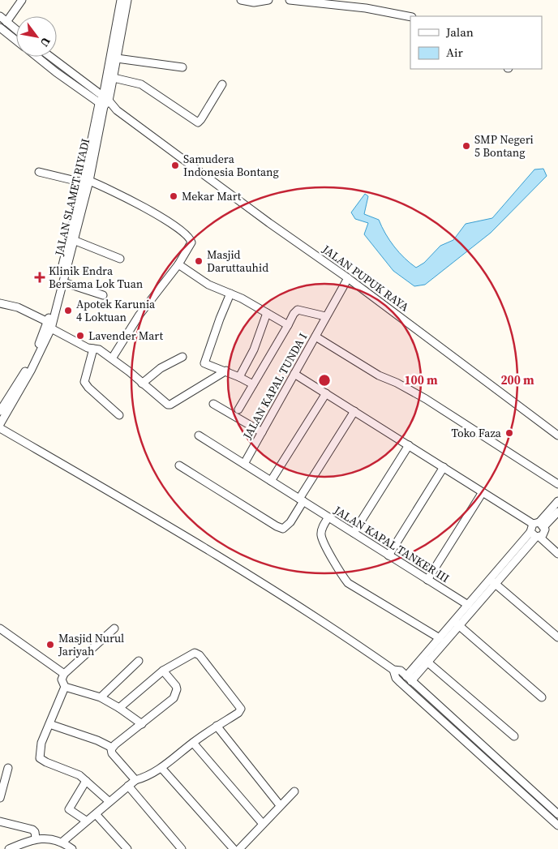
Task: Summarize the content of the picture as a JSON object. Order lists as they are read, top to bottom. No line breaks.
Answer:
{"streets":{"street":["JALAN SLAMET RIYADI","JALAN PUPUK RAYA","JALAN KAPAL TUNDA I","JALAN KAPAL TANKER III"]},"crossings":[["JALAN SLAMET RIYADI","JALAN PUPUK RAYA"],["JALAN PUPUK RAYA","JALAN KAPAL TUNDA I"],["JALAN KAPAL TUNDA I","JALAN KAPAL TANKER III"]],"places":{"other":["SMP Negeri 5 Bontang","Samudera Indonesia Bontang","Mekar Mart","Masjid Daruttauhid","Apotek Karunia 4 Loktuan","Lavender Mart","Toko Faza","Masjid Nurul Jariyah"],"health":["Klinik Endra Bersama Lok Tuan"]},"legend":["Jalan","Air"],"north":"bottom right","rings":["100 m","200 m"]}
